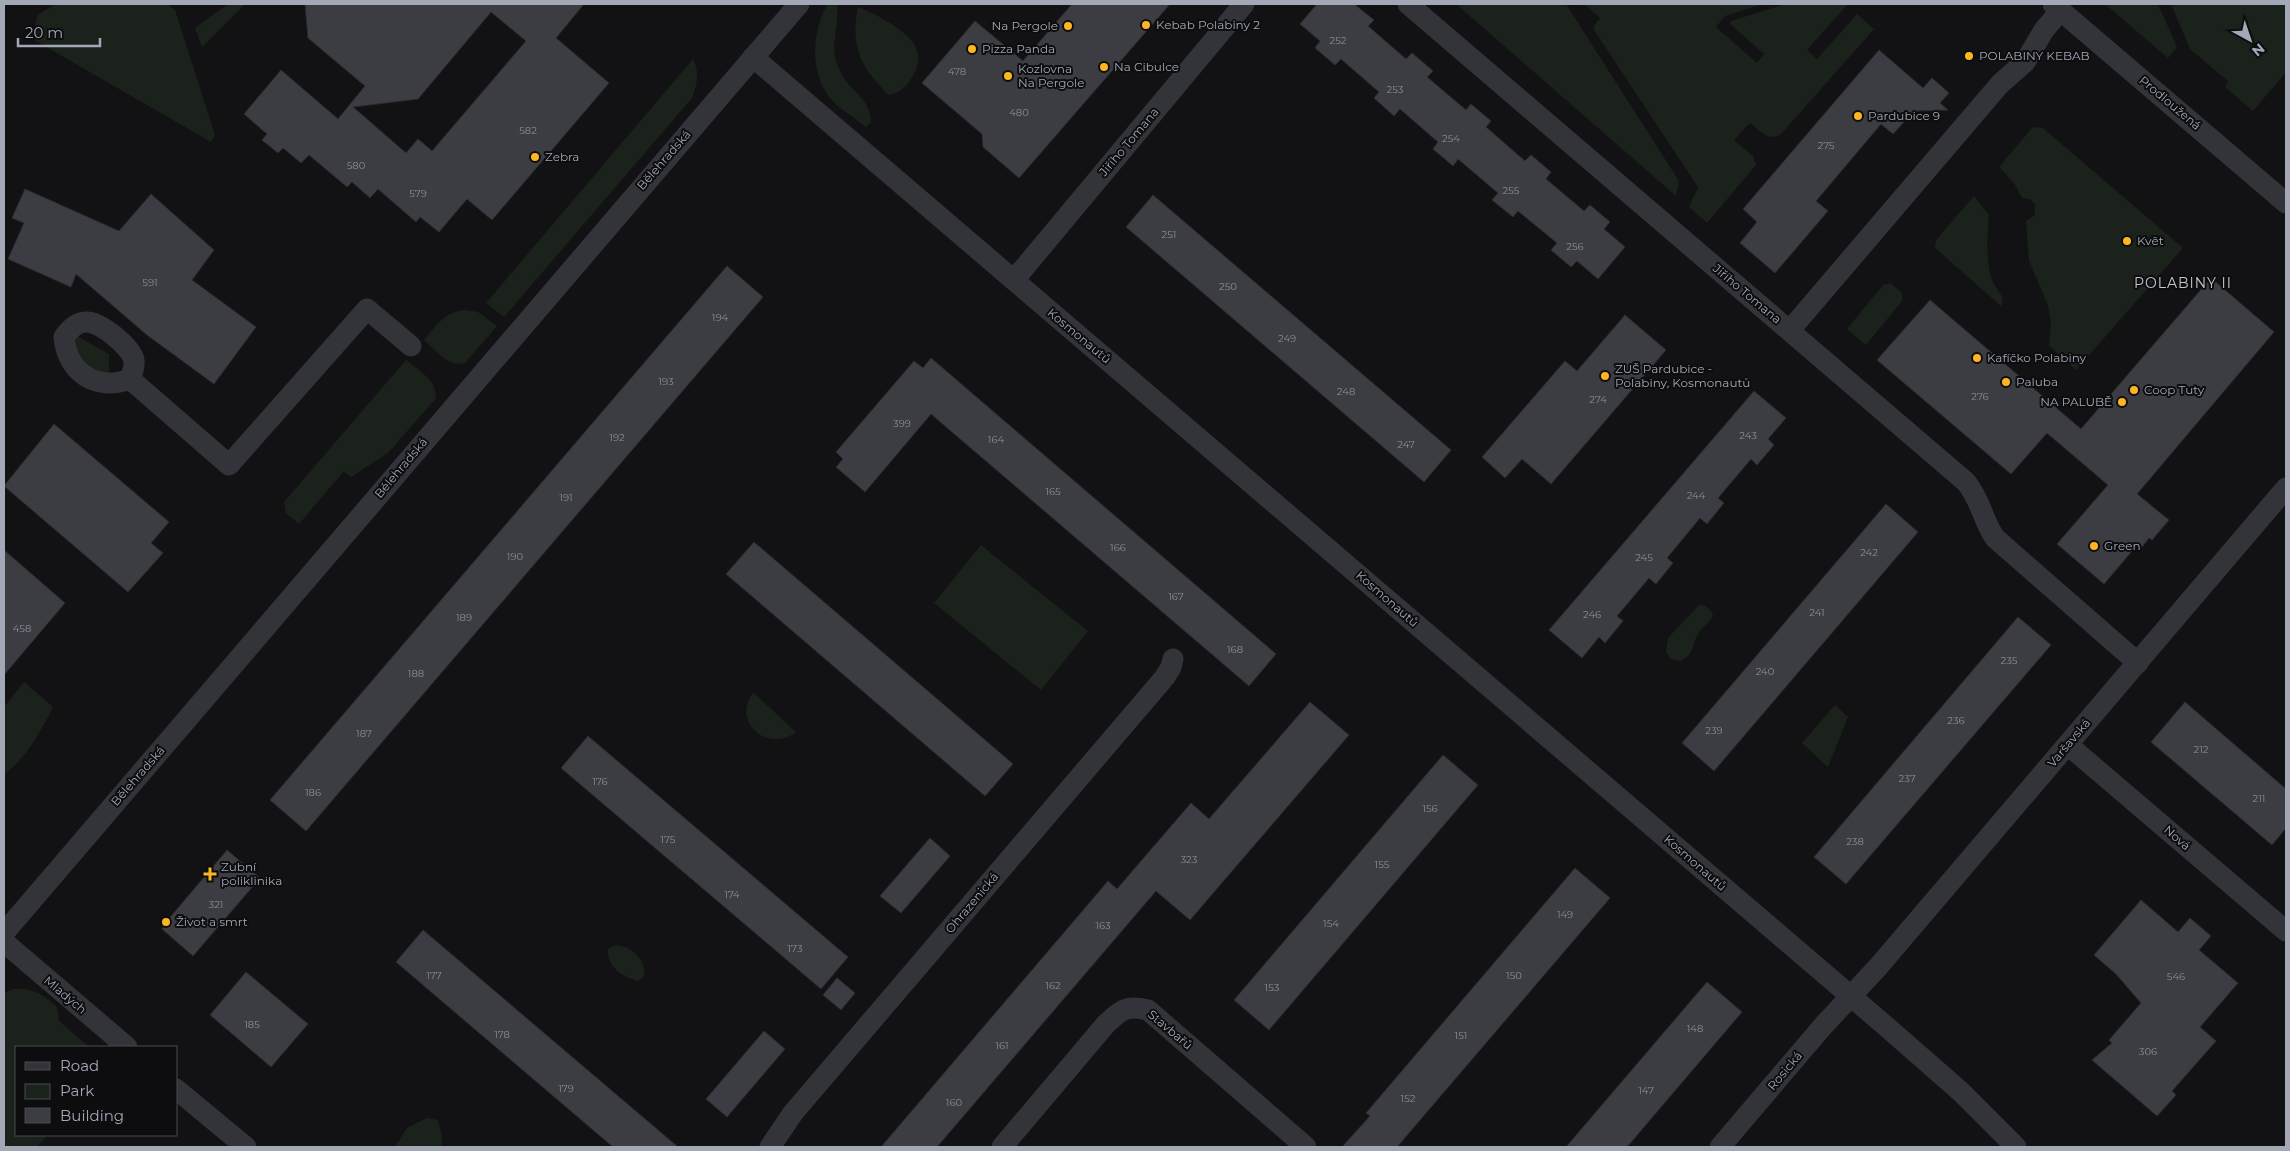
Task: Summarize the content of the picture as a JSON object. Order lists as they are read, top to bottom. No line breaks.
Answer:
{"streets":{"street":["Prodloužená","Jiřího Tomana","Bělehradská","Kosmonautů","Varšavská","Nová","Ohrazenická","Mladých","Stavbařů","Rosická"]},"crossings":[["Prodloužená","Jiřího Tomana"],["Jiřího Tomana","Kosmonautů"],["Bělehradská","Kosmonautů"],["Kosmonautů","Varšavská"],["Kosmonautů","Rosická"],["Varšavská","Nová"],["Varšavská","Rosická"]],"districts":["POLABINY II"],"places":{"other":["Kebab Polabiny 2","Na Pergole","Pizza Panda","POLABINY KEBAB","Na Cibulce","Kozlovna Na Pergole","Pardubice 9","Zebra","Květ","Kafíčko Polabiny","ZUŠ Pardubice - Polabiny, Kosmonautů","Paluba","Coop Tuty","NA PALUBĚ","Green","Život a smrt"],"health":["Zubní poliklinika"]},"house_numbers":["252","478","253","480","582","254","275","580","255","579","251","256","591","250","194","249","193","248","276","274","399","243","192","164","247","165","244","191","166","242","190","245","167","241","246","189","458","168","235","240","188","236","239","187","212","237","176","186","211","156","175","238","323","155","174","321","149","154","163","173","177","150","546","162","153","185","148","178","151","161","306","179","147","152","160"],"legend":["Road","Park","Building"],"scale_bar":"20 m","north":"bottom right"}
